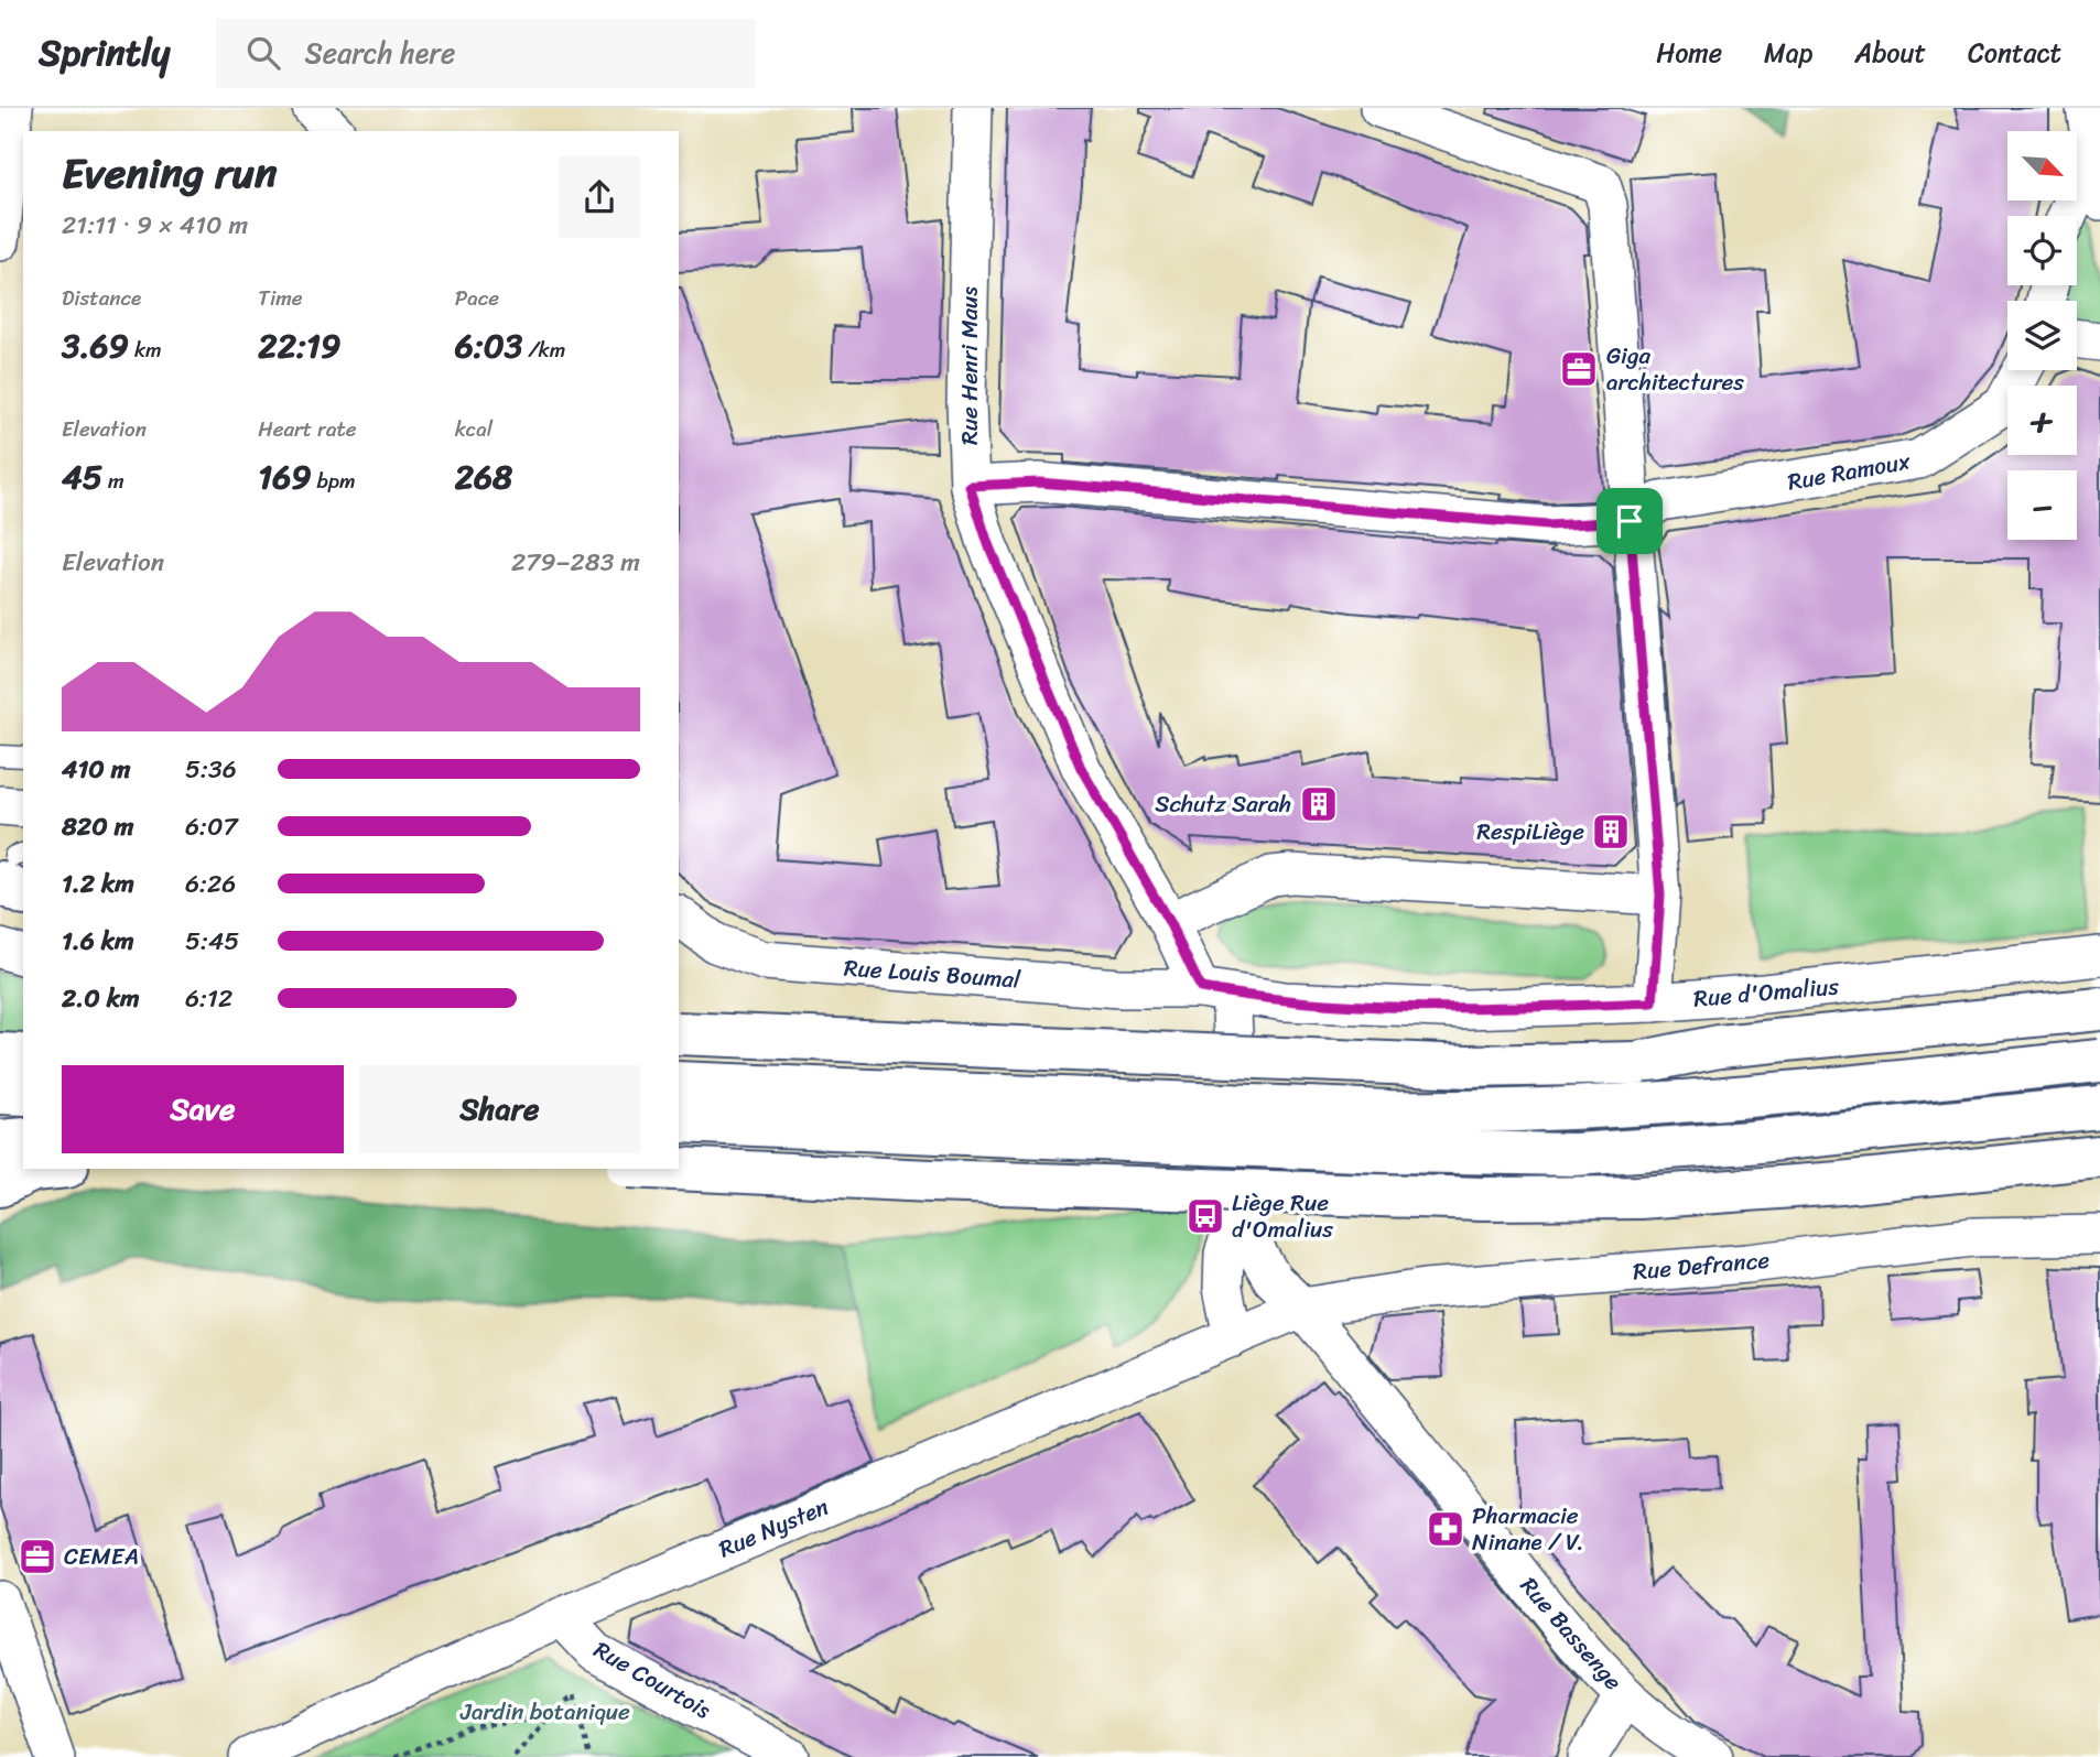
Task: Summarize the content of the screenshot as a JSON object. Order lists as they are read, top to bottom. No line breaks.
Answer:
{"streets":{"street":["Rue Henri Maus","Rue Ramoux","Rue Louis Boumal","Rue d'Omalius","Rue Defrance","Rue Nysten","Rue Bassenge","Rue Courtois"]},"crossings":[["Rue Henri Maus","Rue Louis Boumal"],["Rue Henri Maus","Rue d'Omalius"],["Rue Louis Boumal","Rue d'Omalius"],["Rue Defrance","Rue Nysten"],["Rue Defrance","Rue Bassenge"],["Rue Nysten","Rue Bassenge"],["Rue Nysten","Rue Courtois"]],"parks":["Jardin botanique"],"places":{"office":["Giga architectures","CEMEA"],"building":["Schutz Sarah","RespiLiège"],"bus stop":["Liège Rue d'Omalius"],"pharmacy":["Pharmacie Ninane / V."]},"north":"bottom right","page":{"header":"Sprintly","search":"Search here","nav":["Home","Map","About","Contact"],"map_buttons":["+","−"],"heading":["Evening run","21:11 · 9 × 410 m"],"stats":[["Distance","3.69 km"],["Time","22:19"],["Pace","6:03 /km"],["Elevation","45 m"],["Heart rate","169 bpm"],["kcal","268"]],"chart":["Elevation","279–283 m"],"list":[{"name":"410 m","note":"5:36"},{"name":"820 m","note":"6:07"},{"name":"1.2 km","note":"6:26"},{"name":"1.6 km","note":"5:45"},{"name":"2.0 km","note":"6:12"}],"buttons":["Save","Share"]}}
